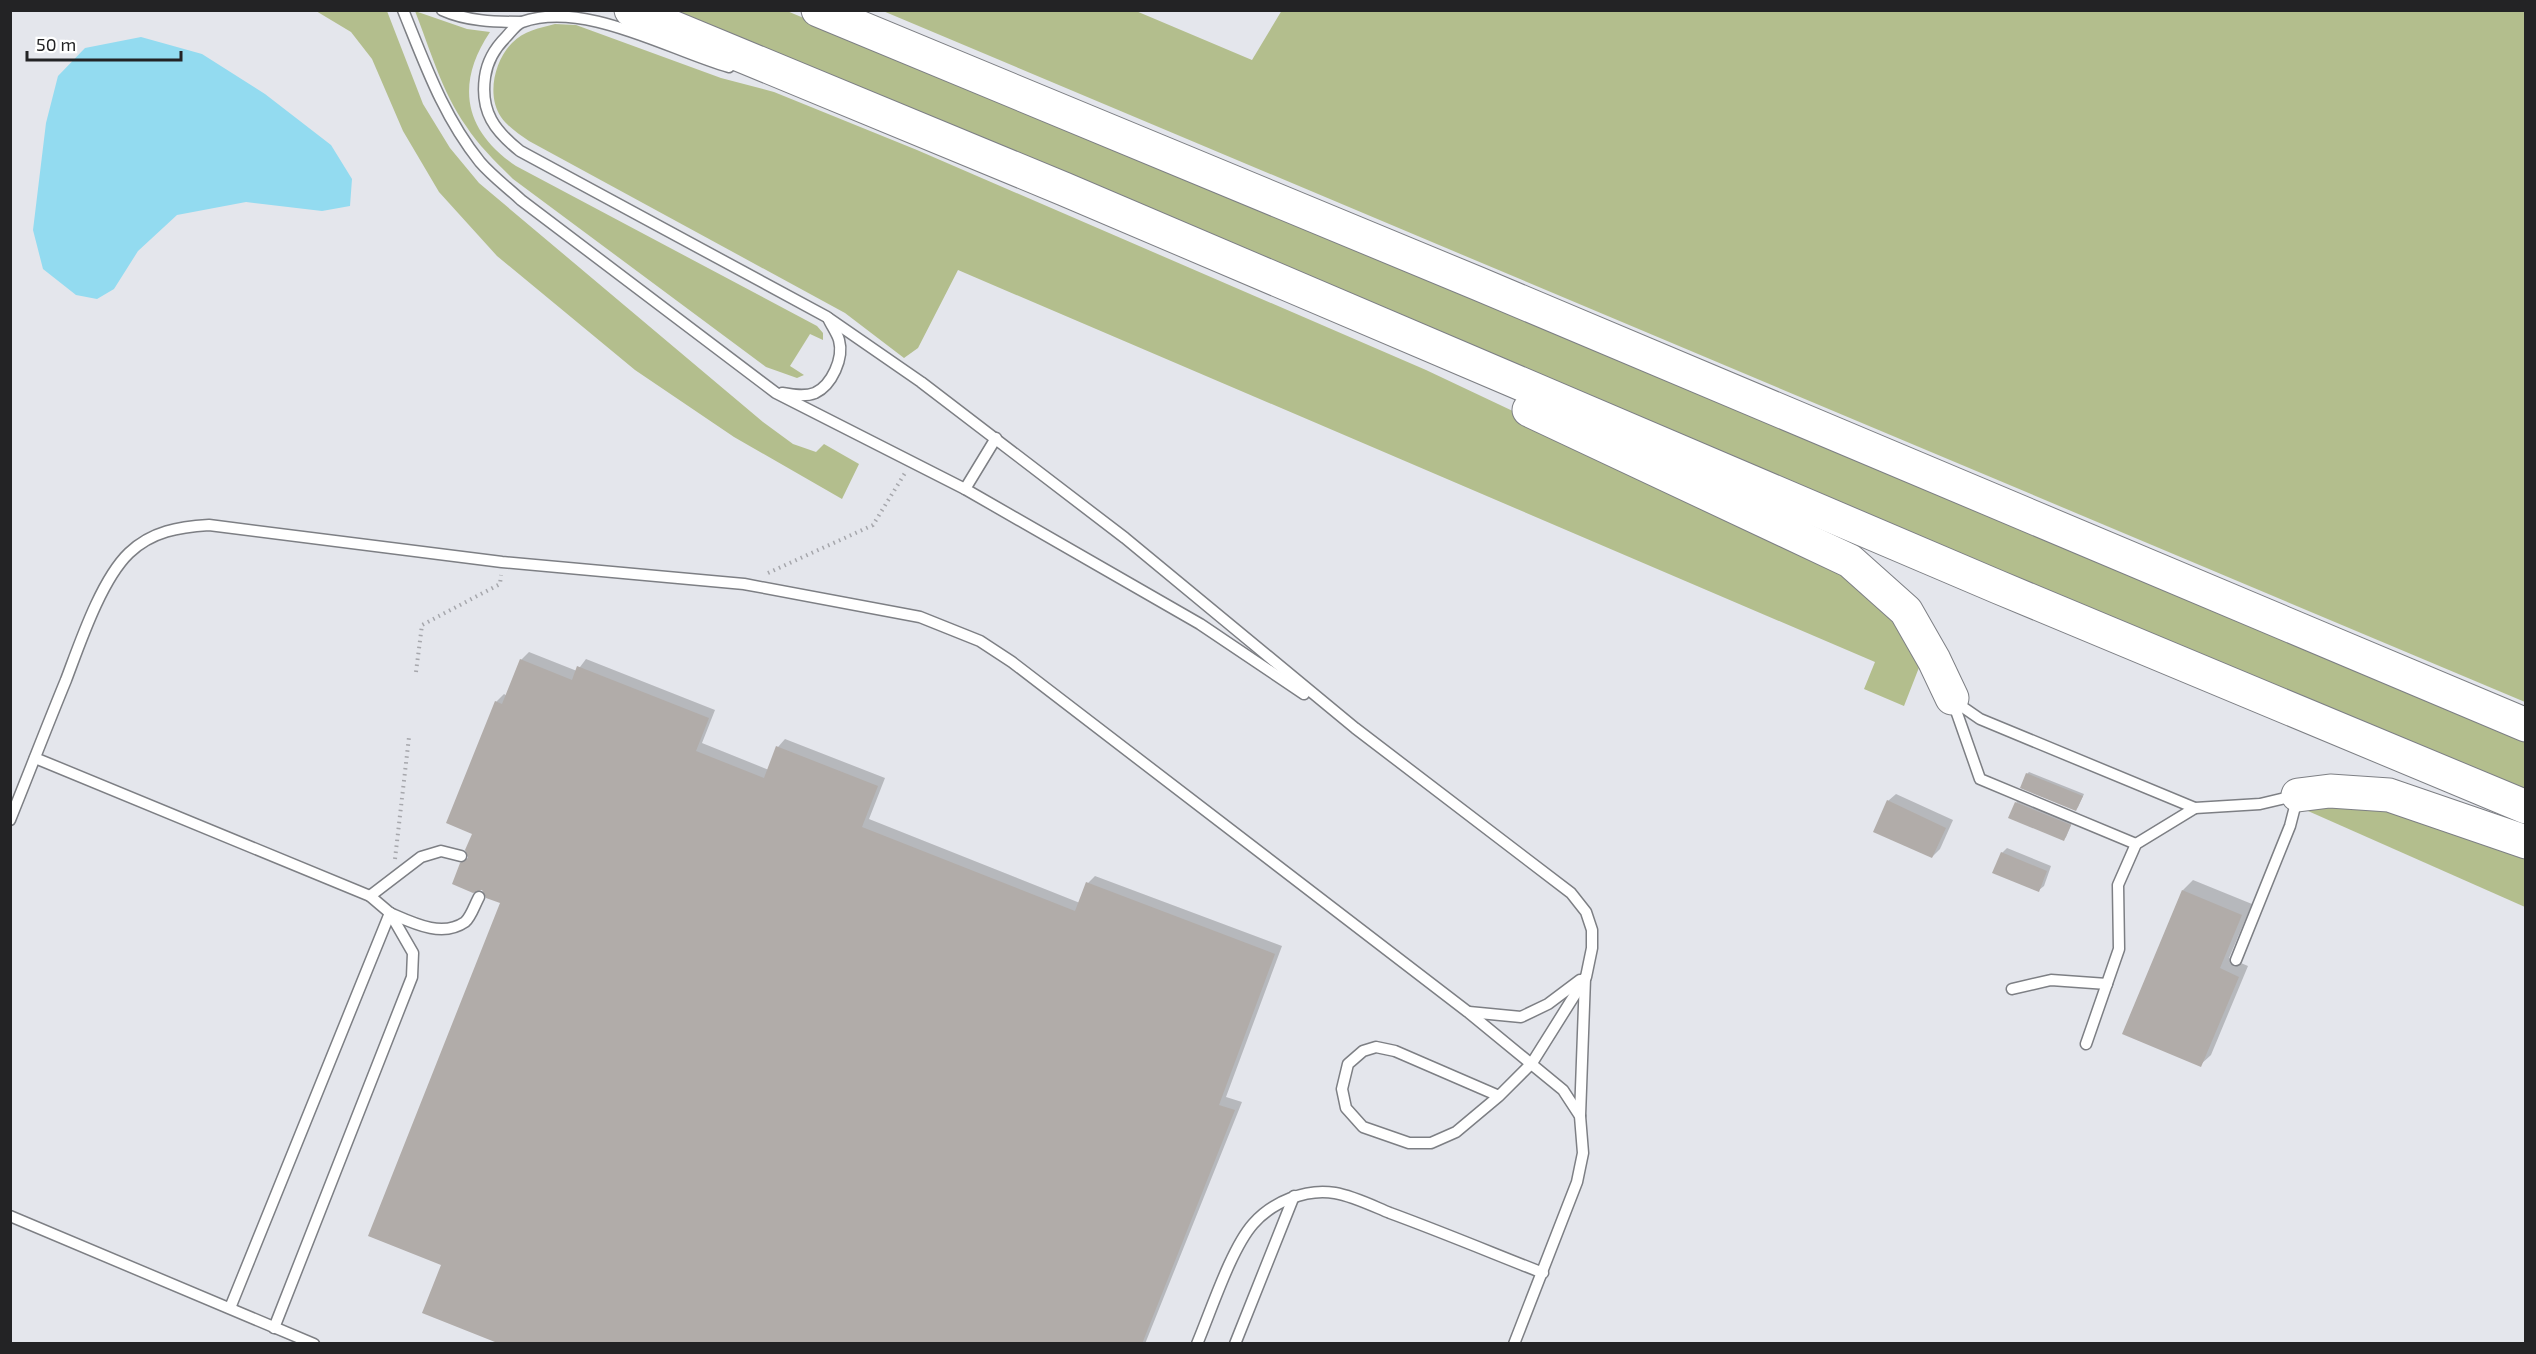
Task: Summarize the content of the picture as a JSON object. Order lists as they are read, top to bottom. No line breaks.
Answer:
{"scale_bar":"50 m"}
